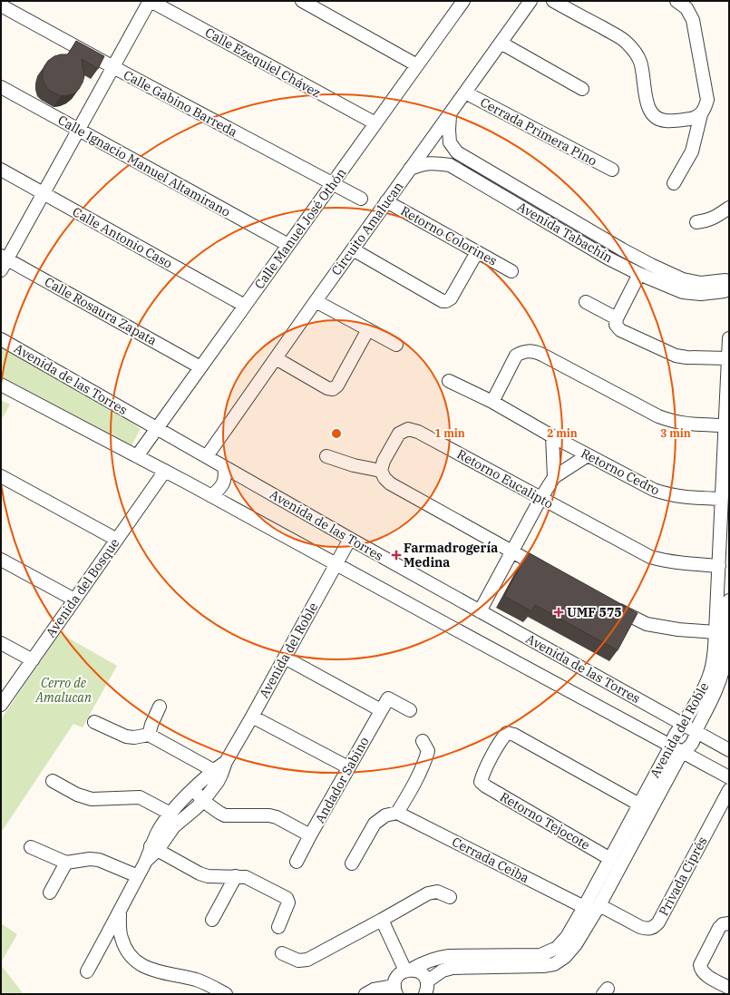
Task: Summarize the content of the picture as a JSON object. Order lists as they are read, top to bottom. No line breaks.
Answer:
{"streets":{"street":["Calle Ezequiel Chávez","Calle Gabino Barreda","Cerrada Primera Pino","Calle Ignacio Manuel Altamirano","Calle Manuel José Othón","Circuito Amalucan","Avenida Tabachín","Retorno Colorines","Calle Antonio Caso","Calle Rosaura Zapata","Avenida de las Torres","Retorno Cedro","Retorno Eucalipto","Avenida del Bosque","Avenida del Roble","Andador Sabino","Retorno Tejocote","Cerrada Ceiba","Privada Ciprés"]},"crossings":[["Calle Ezequiel Chávez","Calle Manuel José Othón"],["Calle Gabino Barreda","Calle Manuel José Othón"],["Cerrada Primera Pino","Circuito Amalucan"],["Calle Ignacio Manuel Altamirano","Calle Manuel José Othón"],["Calle Manuel José Othón","Calle Antonio Caso"],["Calle Manuel José Othón","Calle Rosaura Zapata"],["Calle Manuel José Othón","Avenida de las Torres"],["Circuito Amalucan","Avenida Tabachín"],["Circuito Amalucan","Retorno Colorines"],["Circuito Amalucan","Avenida de las Torres"],["Avenida de las Torres","Avenida del Bosque"],["Avenida de las Torres","Avenida del Roble"],["Retorno Cedro","Avenida del Roble"],["Retorno Eucalipto","Avenida del Roble"],["Avenida del Roble","Retorno Tejocote"],["Avenida del Roble","Cerrada Ceiba"],["Avenida del Roble","Privada Ciprés"]],"parks":["Cerro de Amalucan"],"places":{"health":["Farmadrogería Medina","UMF 575"]},"rings":["1 min","2 min","3 min"]}
